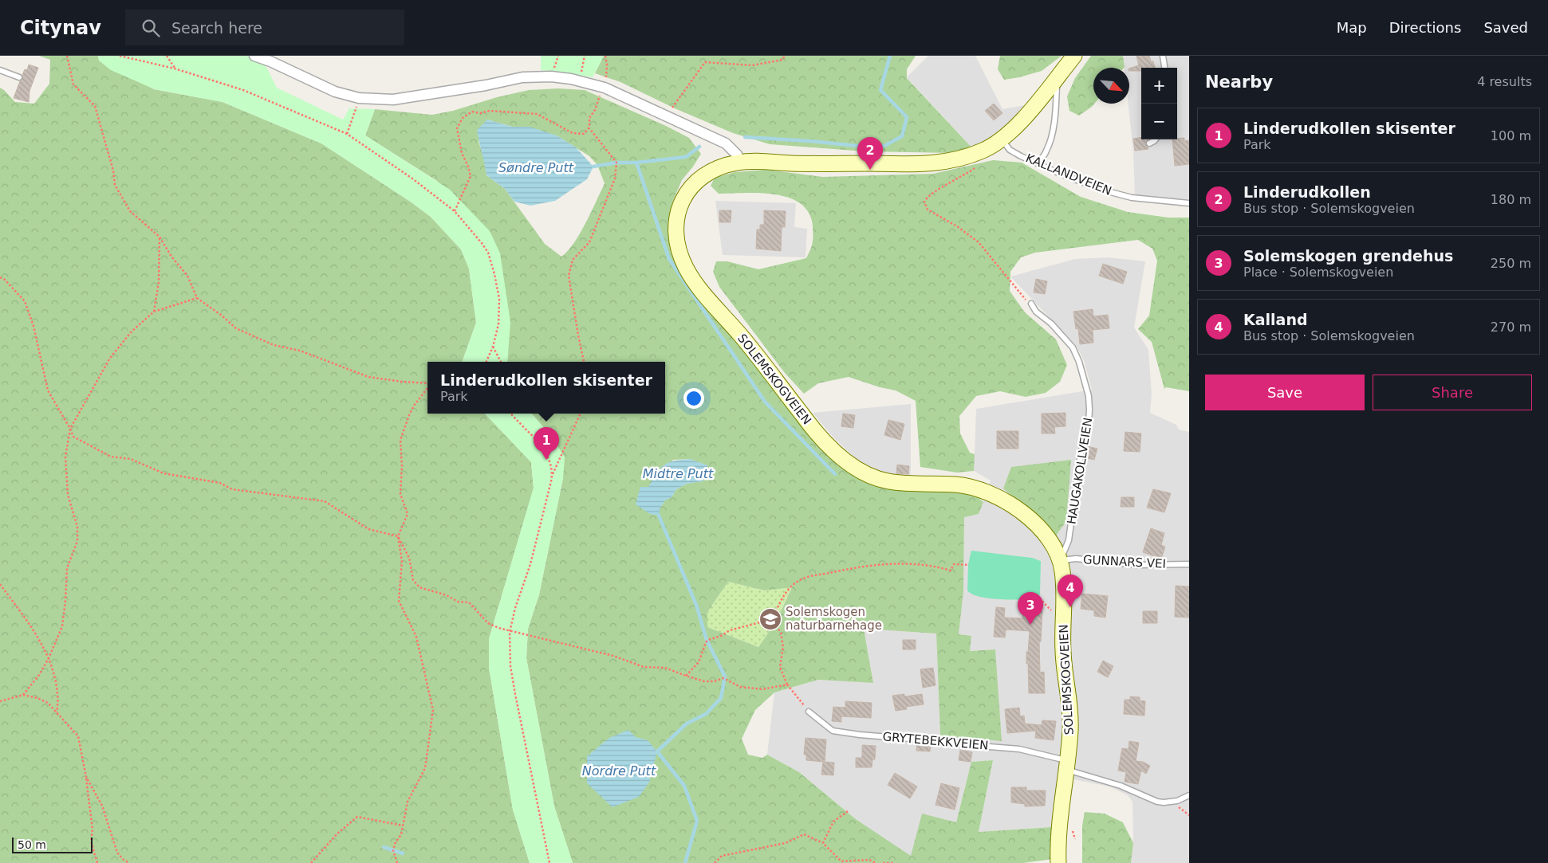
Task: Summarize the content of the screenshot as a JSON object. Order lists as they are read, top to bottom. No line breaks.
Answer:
{"streets":{"street":["SOLEMSKOGVEIEN"],"lane":["KALLANDVEIEN","HAUGAKOLLVEIEN","GUNNARS VEI","GRYTEBEKKVEIEN"]},"crossings":[["KALLANDVEIEN","SOLEMSKOGVEIEN"],["SOLEMSKOGVEIEN","HAUGAKOLLVEIEN"],["SOLEMSKOGVEIEN","GUNNARS VEI"],["SOLEMSKOGVEIEN","GRYTEBEKKVEIEN"],["HAUGAKOLLVEIEN","GUNNARS VEI"]],"water":["Søndre Putt","Midtre Putt","Nordre Putt"],"places":{"school or university":["Solemskogen naturbarnehage"]},"scale_bar":"50 m","north":"bottom right","page":{"header":"Citynav","search":"Search here","nav":["Map","Directions","Saved"],"heading":["Nearby","4 results"],"map_buttons":["+","−"],"list":[{"mark":"1","name":"Linderudkollen skisenter","note":"Park","value":"100 m"},{"mark":"2","name":"Linderudkollen","note":"Bus stop · Solemskogveien","value":"180 m"},{"mark":"3","name":"Solemskogen grendehus","note":"Place · Solemskogveien","value":"250 m"},{"mark":"4","name":"Kalland","note":"Bus stop · Solemskogveien","value":"270 m"}],"pins":["2","1","4","3"],"popup":["Linderudkollen skisenter","Park"],"buttons":["Save","Share"],"scale":"50 m"}}
